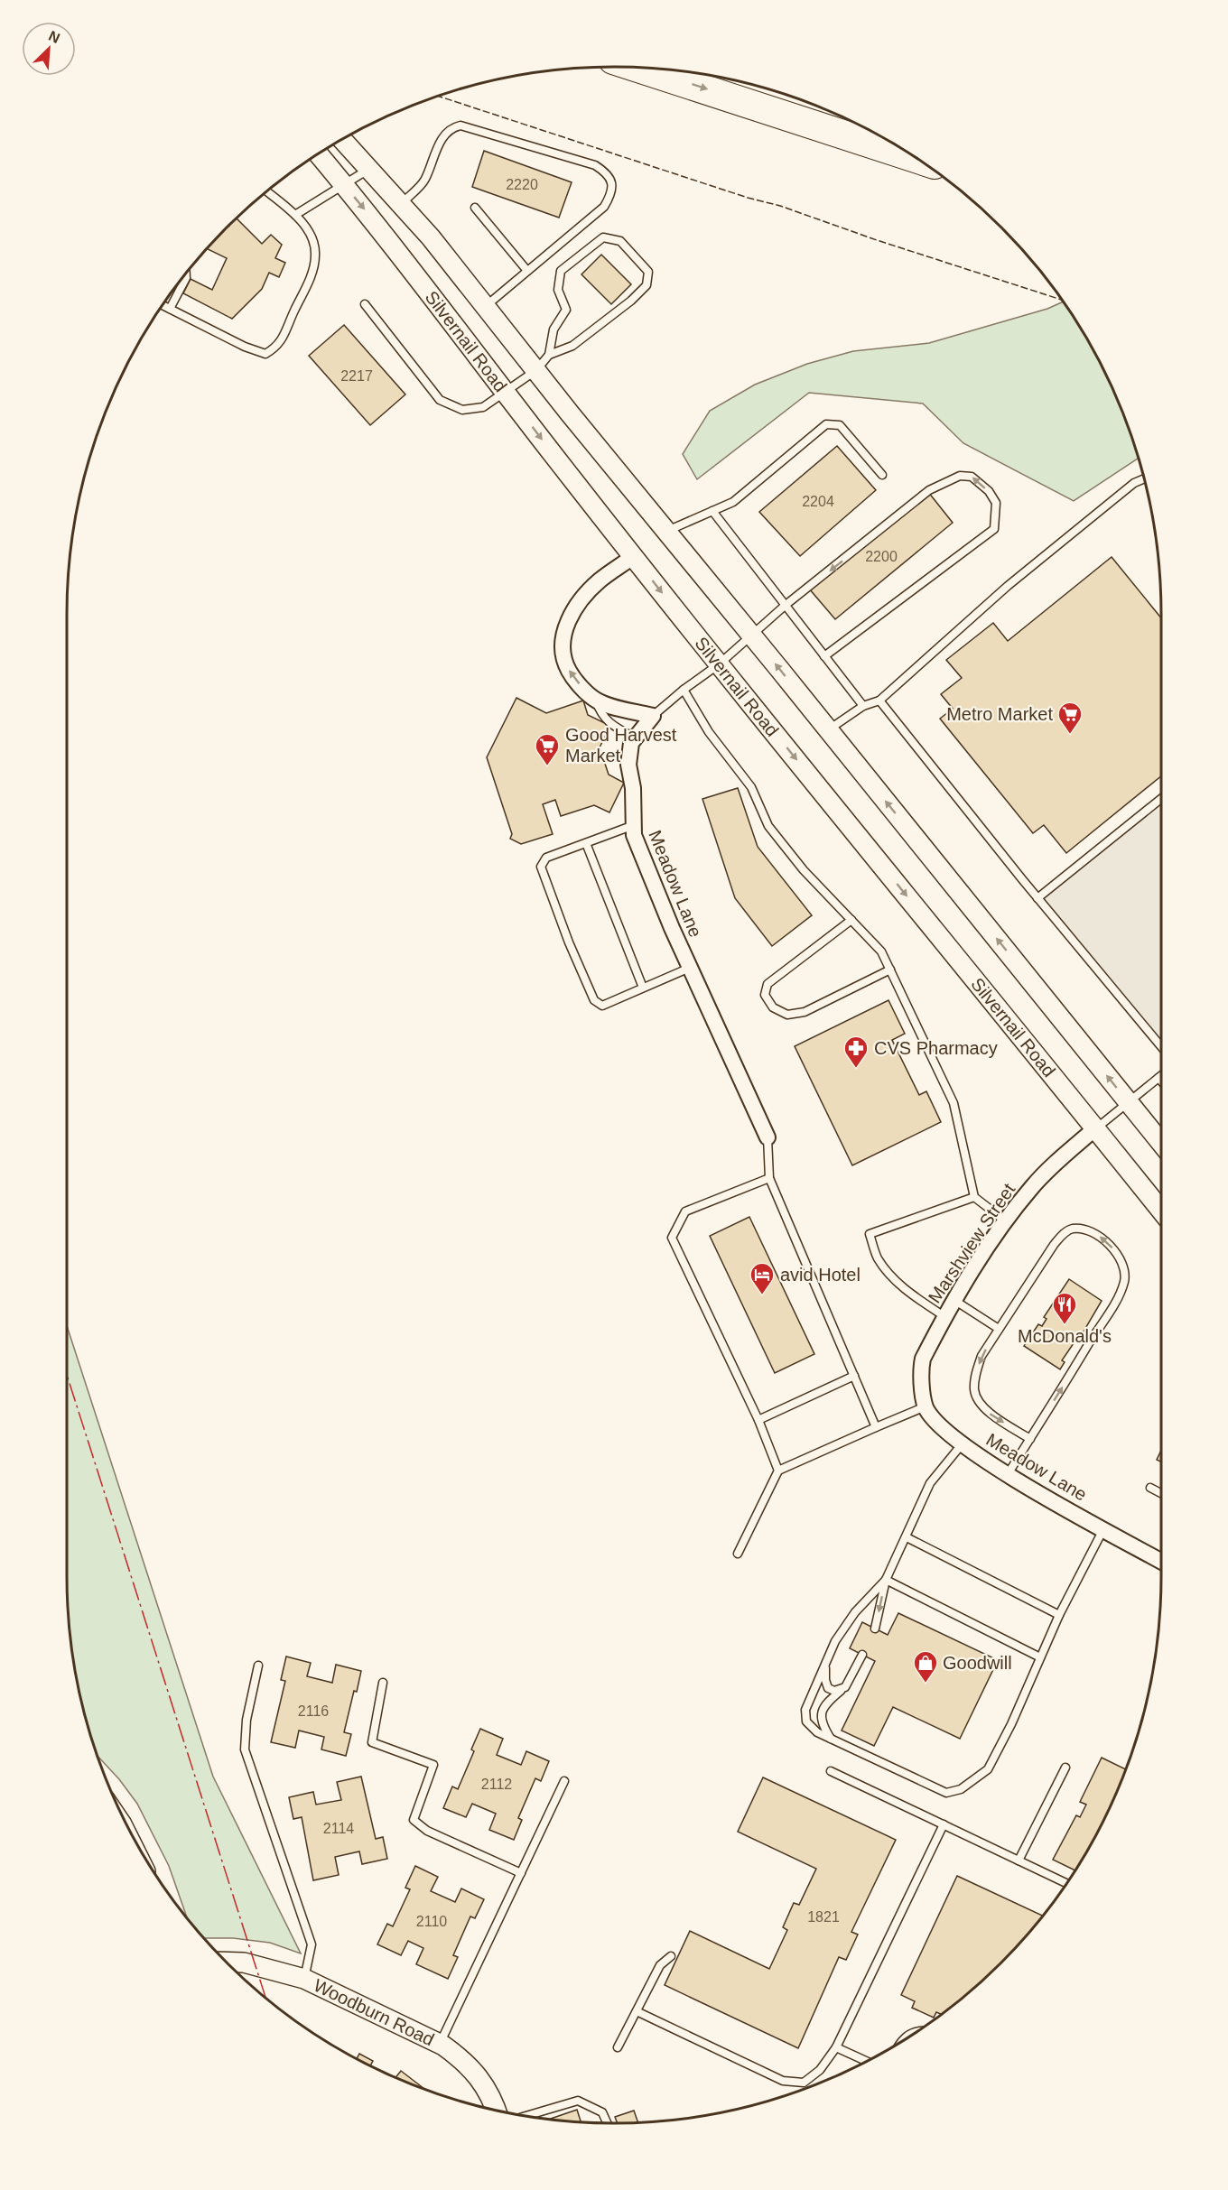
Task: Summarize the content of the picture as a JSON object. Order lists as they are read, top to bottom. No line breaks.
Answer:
{"streets":{"street":["Silvernail Road","Meadow Lane","Marshview Street","Woodburn Road"]},"crossings":[["Silvernail Road","Meadow Lane"],["Silvernail Road","Marshview Street"],["Meadow Lane","Marshview Street"]],"places":{"supermarket":["Metro Market","Good Harvest Market"],"pharmacy":["CVS Pharmacy"],"hotel":["avid Hotel"],"restaurant":["McDonald's"],"shop":["Goodwill"]},"house_numbers":["2220","2217","2204","2200","2116","2112","2114","1821","2110"],"north":"top right"}
